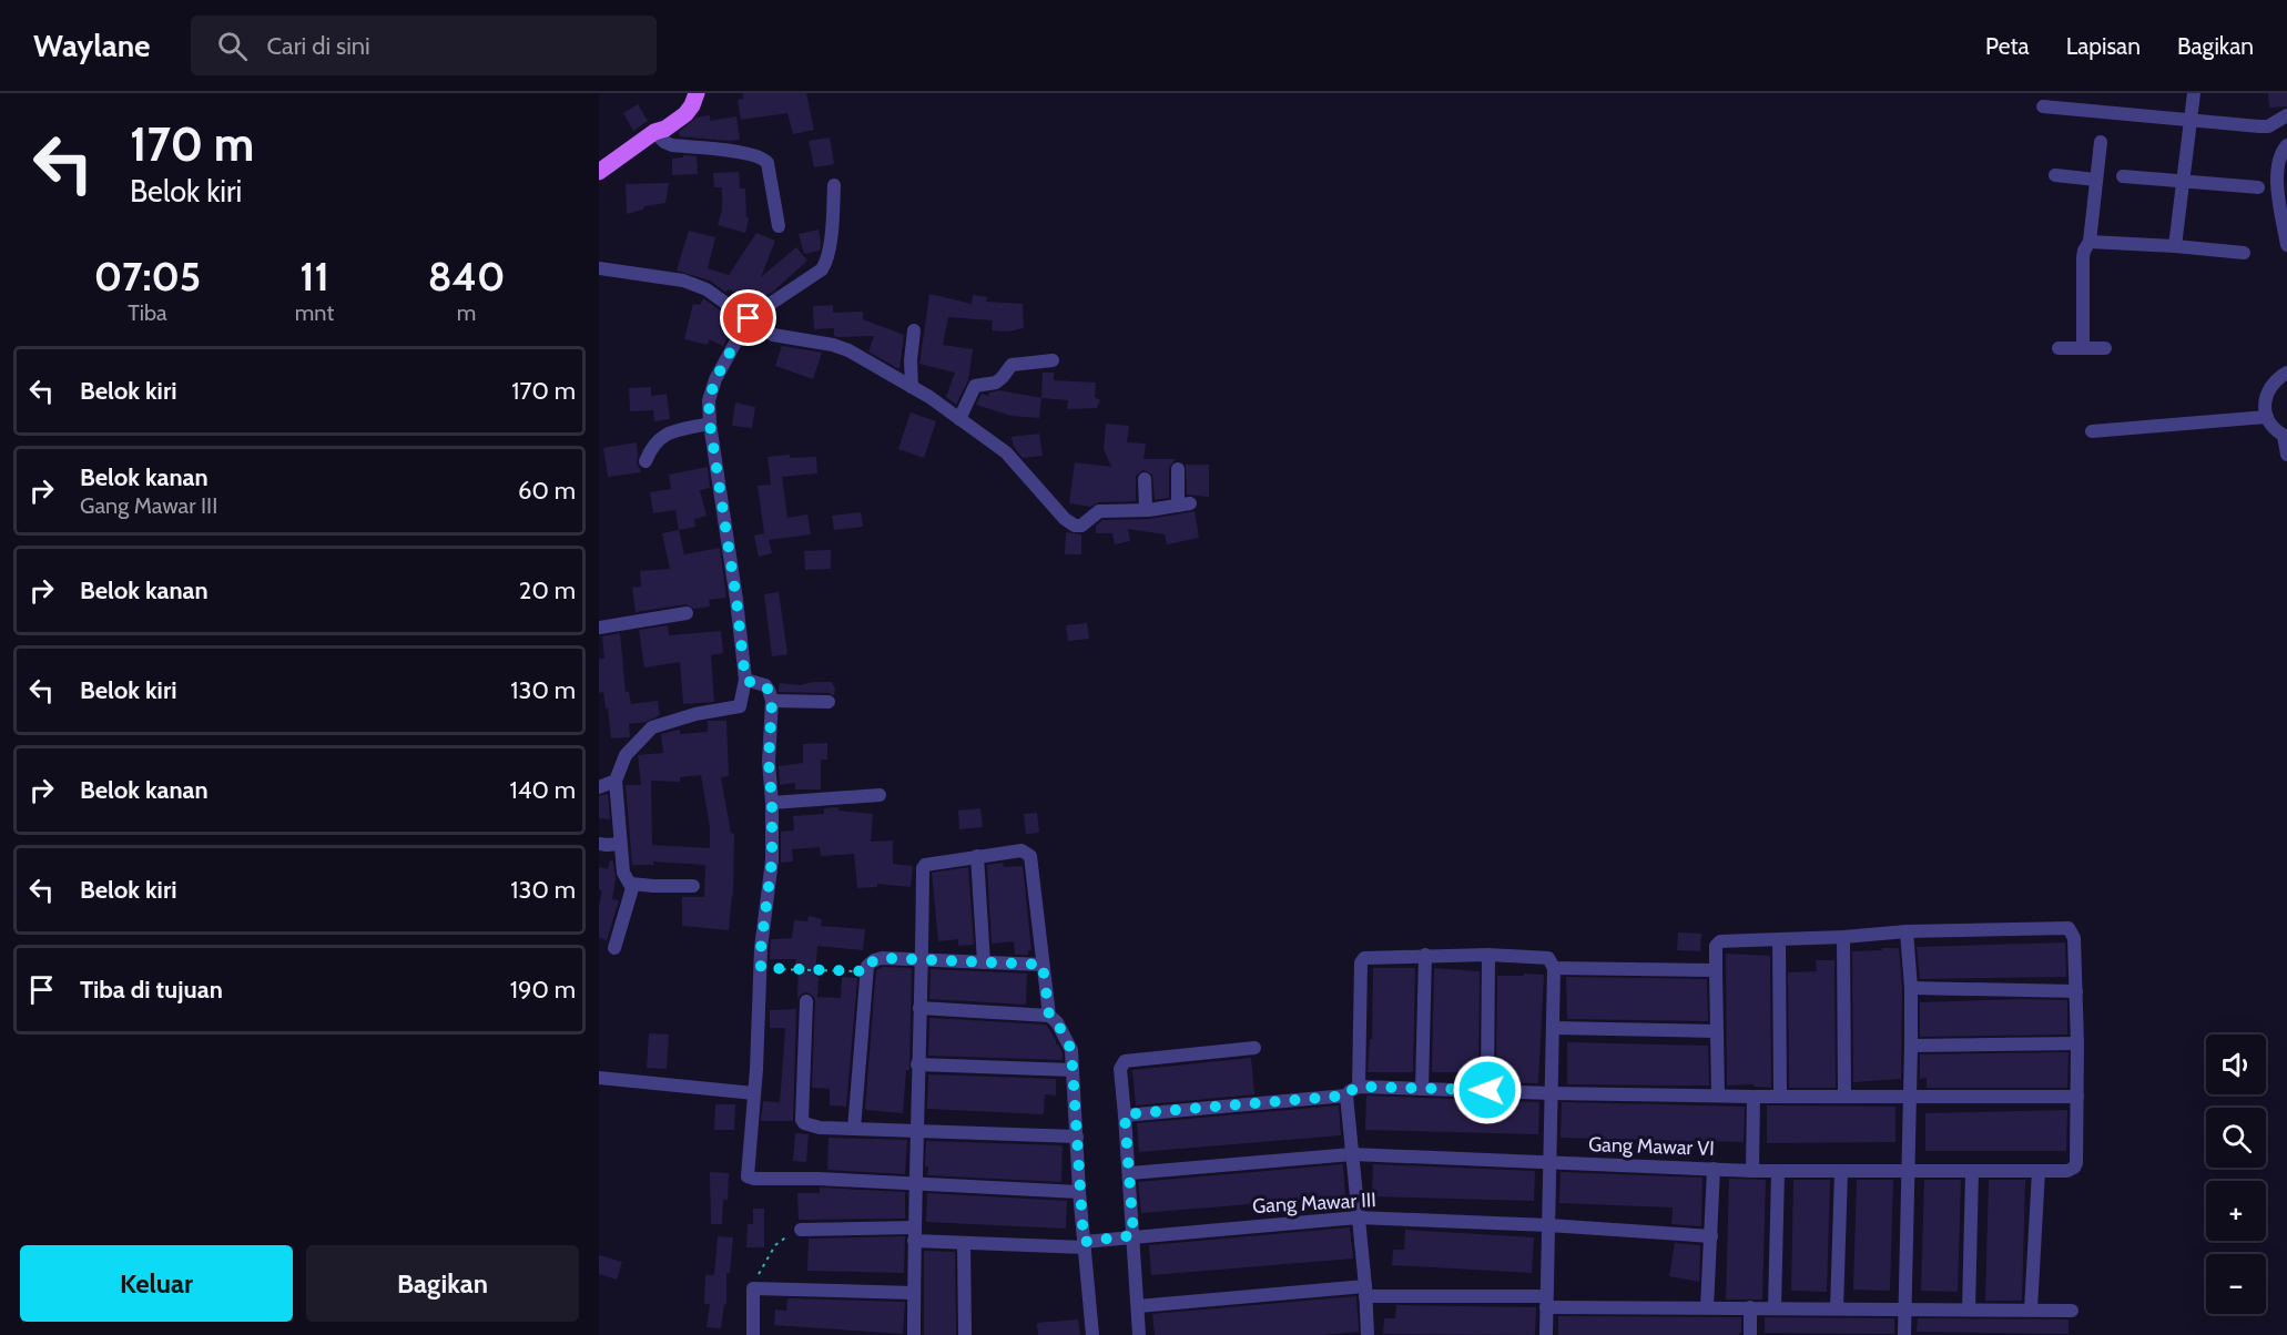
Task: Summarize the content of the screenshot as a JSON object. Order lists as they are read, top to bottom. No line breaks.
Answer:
{"streets":{"street":["Gang Mawar VI","Gang Mawar III"]},"page":{"header":"Waylane","search":"Cari di sini","nav":["Peta","Lapisan","Bagikan"],"turn":["170 m","Belok kiri"],"eta":["07:05","Tiba","11","mnt","840","m"],"list":[{"name":"Belok kiri","value":"170 m"},{"name":"Belok kanan","note":"Gang Mawar III","value":"60 m"},{"name":"Belok kanan","value":"20 m"},{"name":"Belok kiri","value":"130 m"},{"name":"Belok kanan","value":"140 m"},{"name":"Belok kiri","value":"130 m"},{"name":"Tiba di tujuan","value":"190 m"}],"map_buttons":["+","−"],"buttons":["Keluar","Bagikan"]}}
